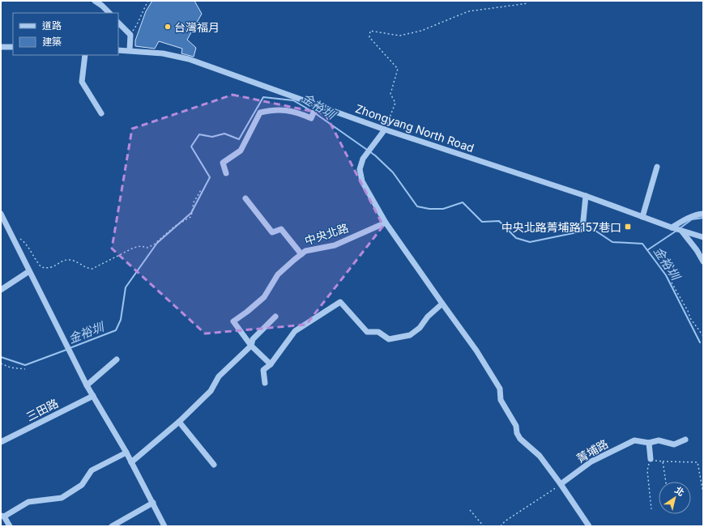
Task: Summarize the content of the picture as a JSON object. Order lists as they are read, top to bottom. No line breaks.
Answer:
{"streets":{"street":["Zhongyang North Road","中央北路","三田路","菁埔路"]},"water":["金裕圳"],"places":{"other":["台灣福月"],"transit":["中央北路菁埔路157巷口"]},"legend":["道路","建築"],"north":"top right"}
